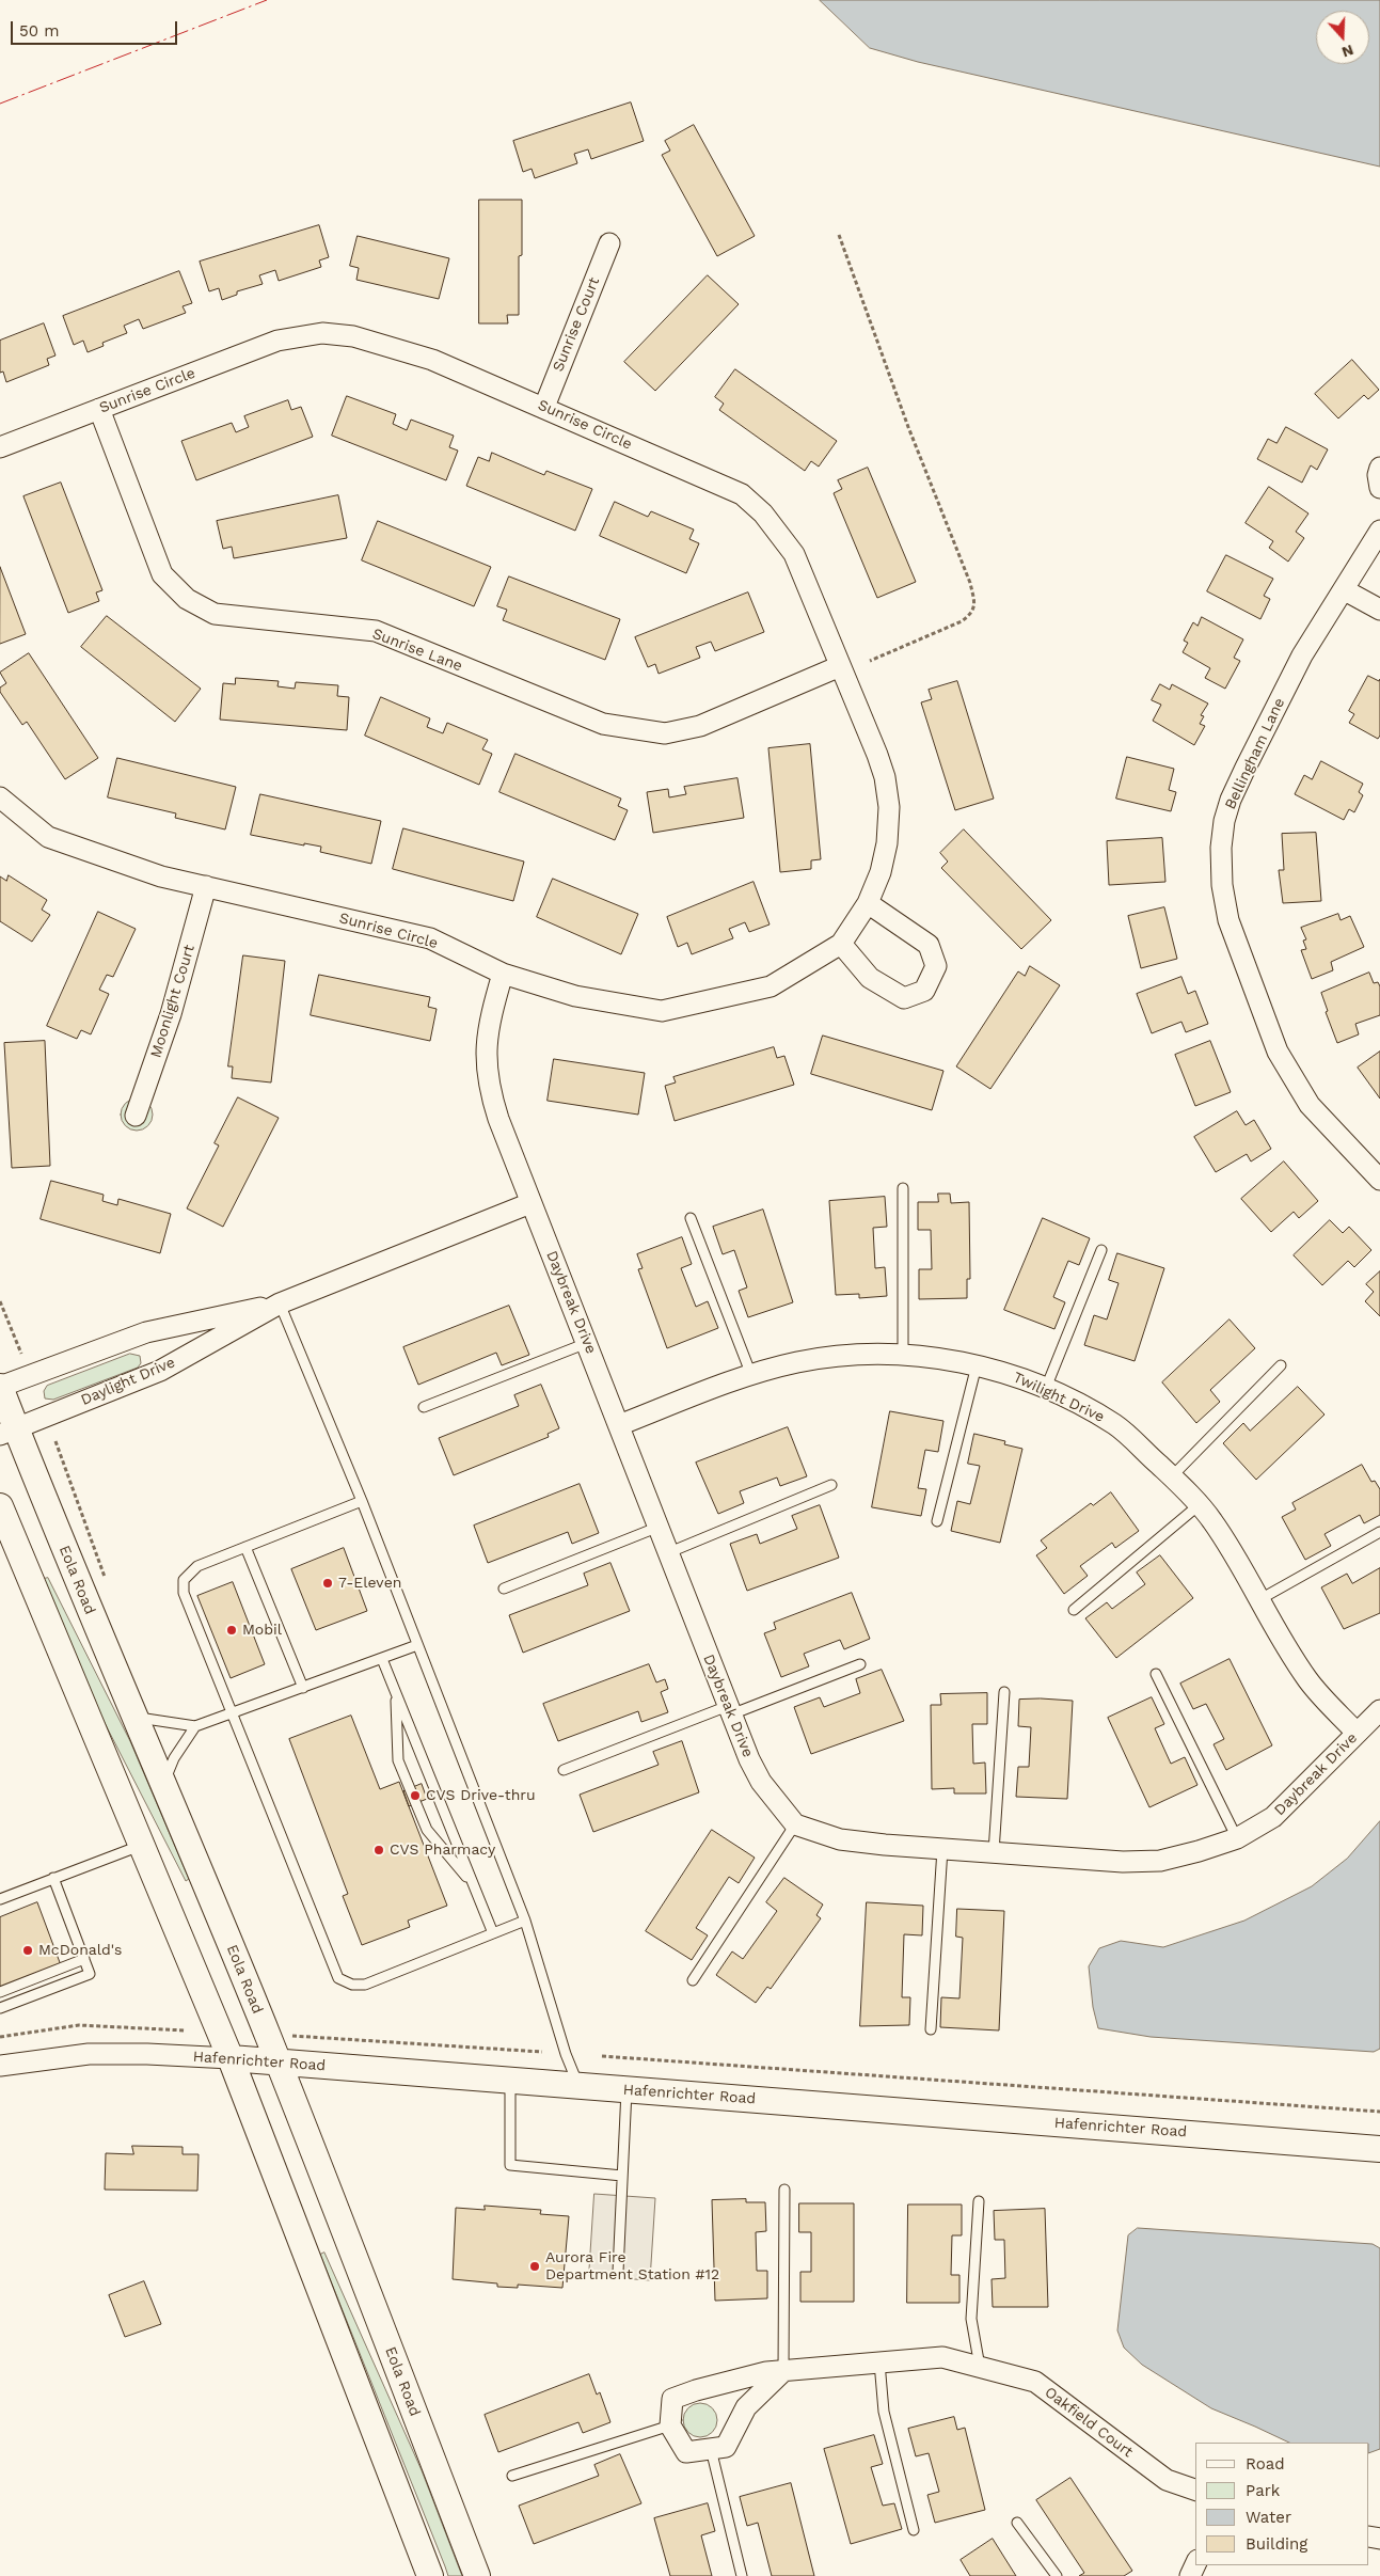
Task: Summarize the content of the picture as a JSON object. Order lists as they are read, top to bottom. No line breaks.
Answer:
{"streets":{"street":["Sunrise Court","Sunrise Circle","Sunrise Lane","Bellingham Lane","Moonlight Court","Daybreak Drive","Daylight Drive","Twilight Drive","Eola Road","Hafenrichter Road","Oakfield Court"]},"crossings":[["Sunrise Court","Sunrise Circle"],["Sunrise Circle","Sunrise Lane"],["Sunrise Circle","Moonlight Court"],["Sunrise Circle","Daybreak Drive"],["Daybreak Drive","Daylight Drive"],["Daybreak Drive","Twilight Drive"],["Daylight Drive","Eola Road"],["Eola Road","Hafenrichter Road"]],"places":["7-Eleven","Mobil","CVS Drive-thru","CVS Pharmacy","McDonald's","Aurora Fire Department Station #12"],"legend":["Road","Park","Water","Building"],"scale_bar":"50 m","north":"bottom"}
